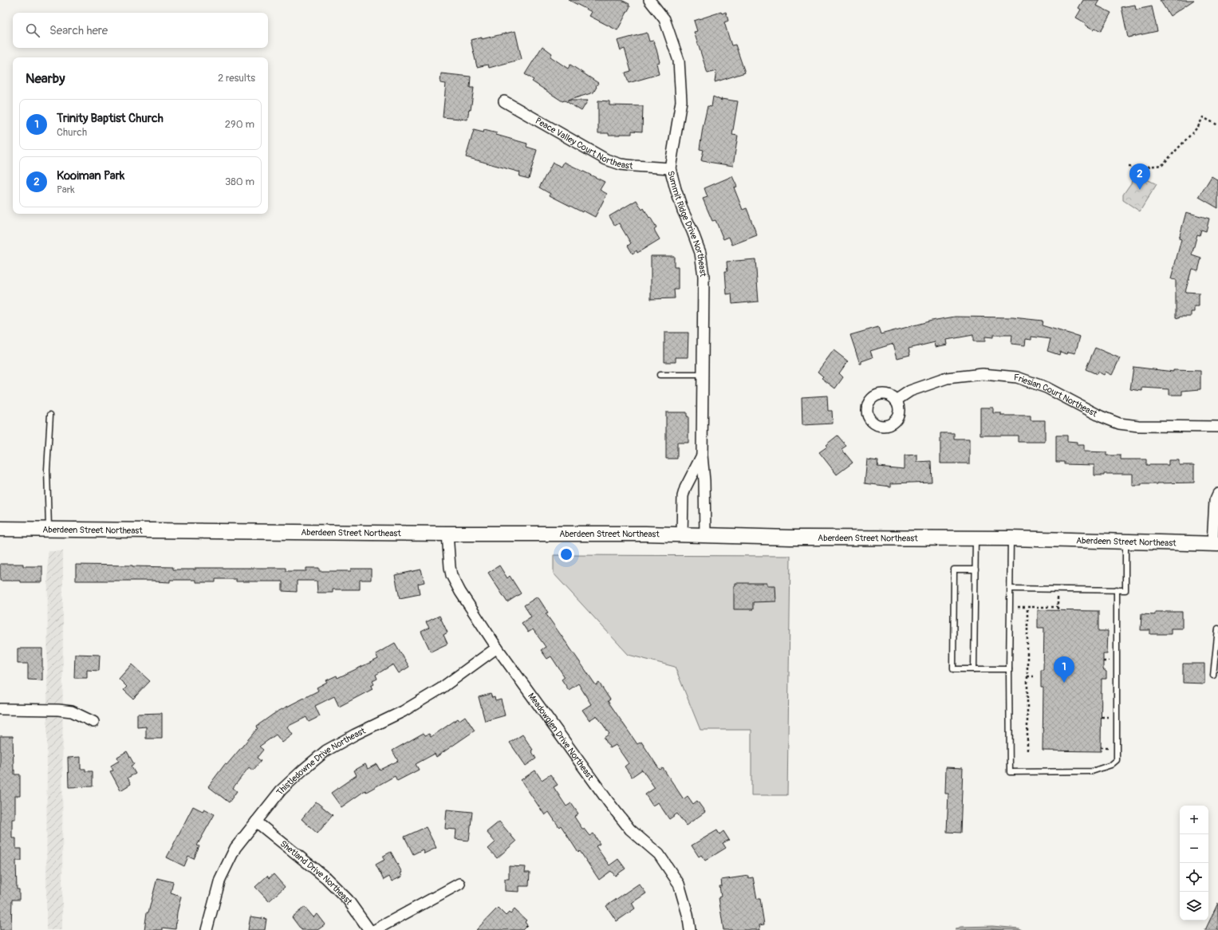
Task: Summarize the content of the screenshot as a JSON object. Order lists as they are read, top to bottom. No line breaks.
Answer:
{"streets":{"street":["Peace Valley Court Northeast","Summit Ridge Drive Northeast","Friesian Court Northeast","Aberdeen Street Northeast","Meadowglen Drive Northeast","Thistledowne Drive Northeast","Shetland Drive Northeast"]},"crossings":[["Peace Valley Court Northeast","Summit Ridge Drive Northeast"],["Summit Ridge Drive Northeast","Aberdeen Street Northeast"],["Aberdeen Street Northeast","Meadowglen Drive Northeast"],["Meadowglen Drive Northeast","Thistledowne Drive Northeast"],["Thistledowne Drive Northeast","Shetland Drive Northeast"]],"page":{"search":"Search here","heading":["Nearby","2 results"],"list":[{"mark":"1","name":"Trinity Baptist Church","note":"Church","value":"290 m"},{"mark":"2","name":"Kooiman Park","note":"Park","value":"380 m"}],"pins":["2","1"],"map_buttons":["+","−"]}}
